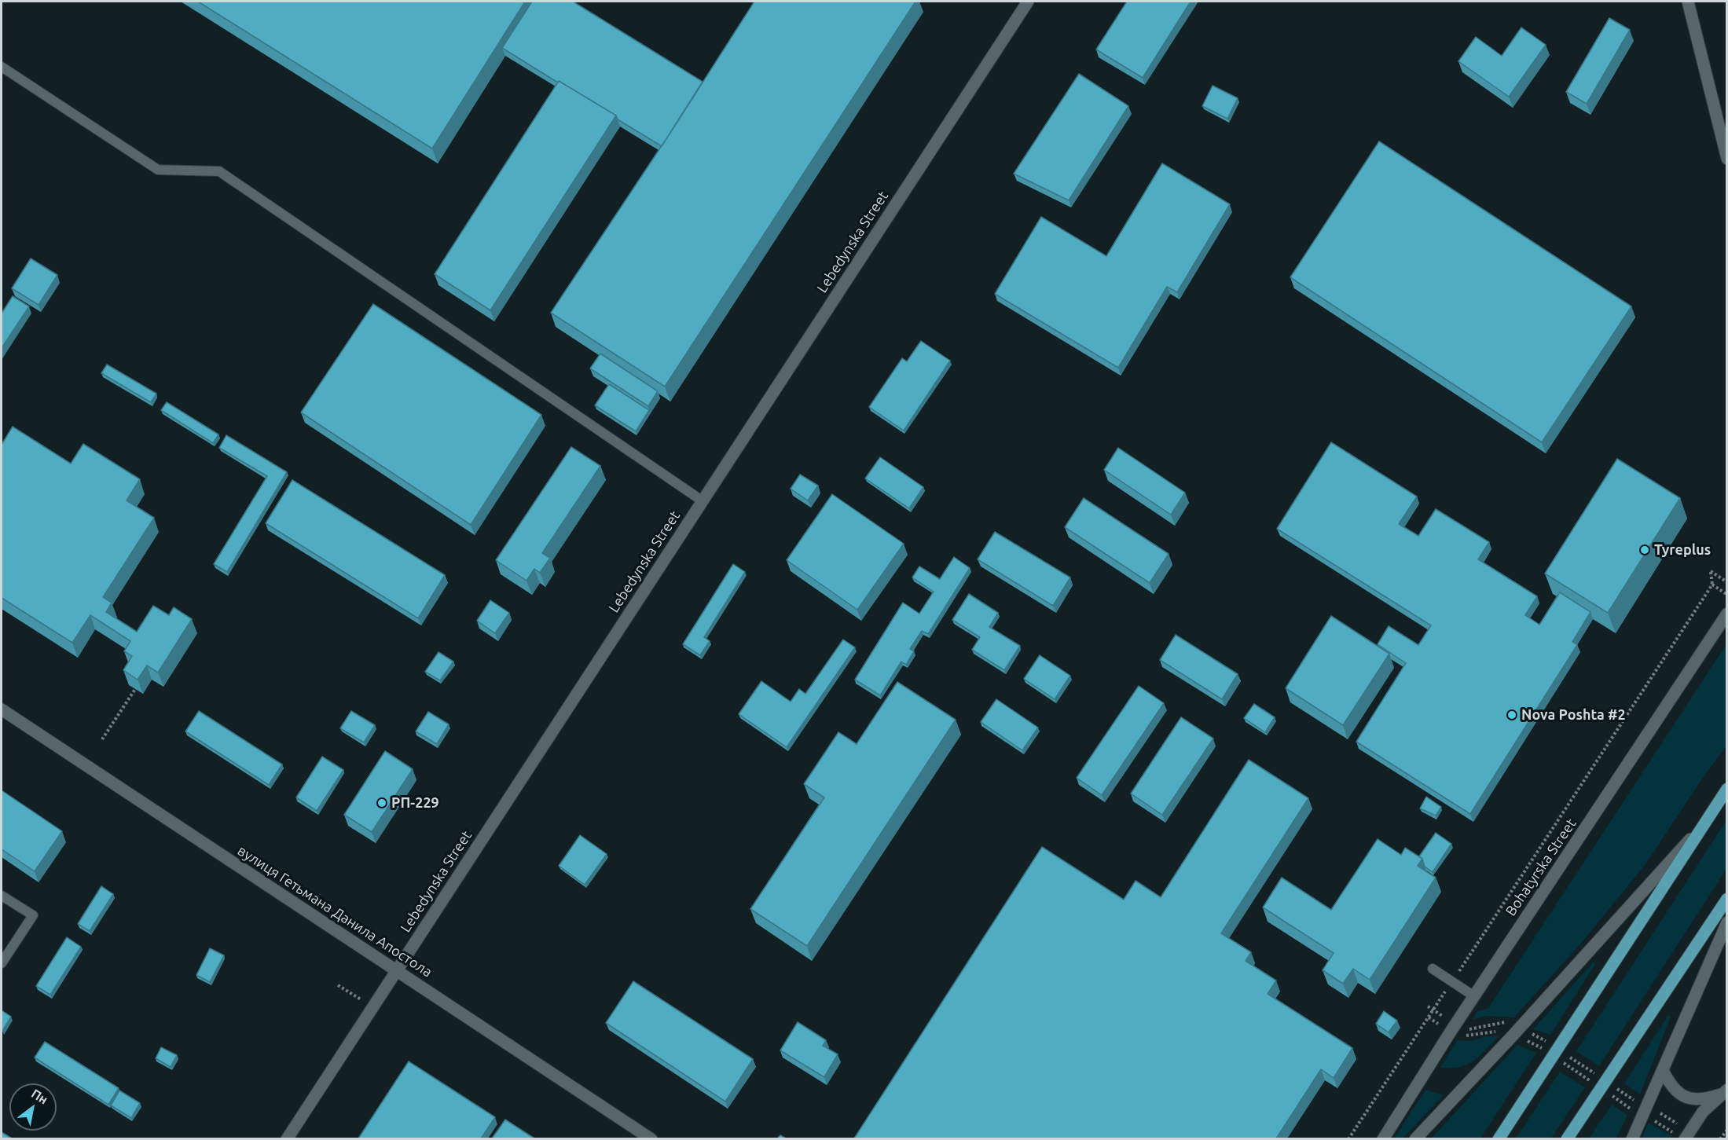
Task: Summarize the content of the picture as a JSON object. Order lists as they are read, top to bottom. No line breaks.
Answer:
{"streets":{"street":["Lebedynska Street","Bohatyrska Street","вулиця Гетьмана Данила Апостола"]},"crossings":[["Lebedynska Street","вулиця Гетьмана Данила Апостола"]],"places":["Tyreplus","Nova Poshta #2","РП-229"],"north":"top right"}
